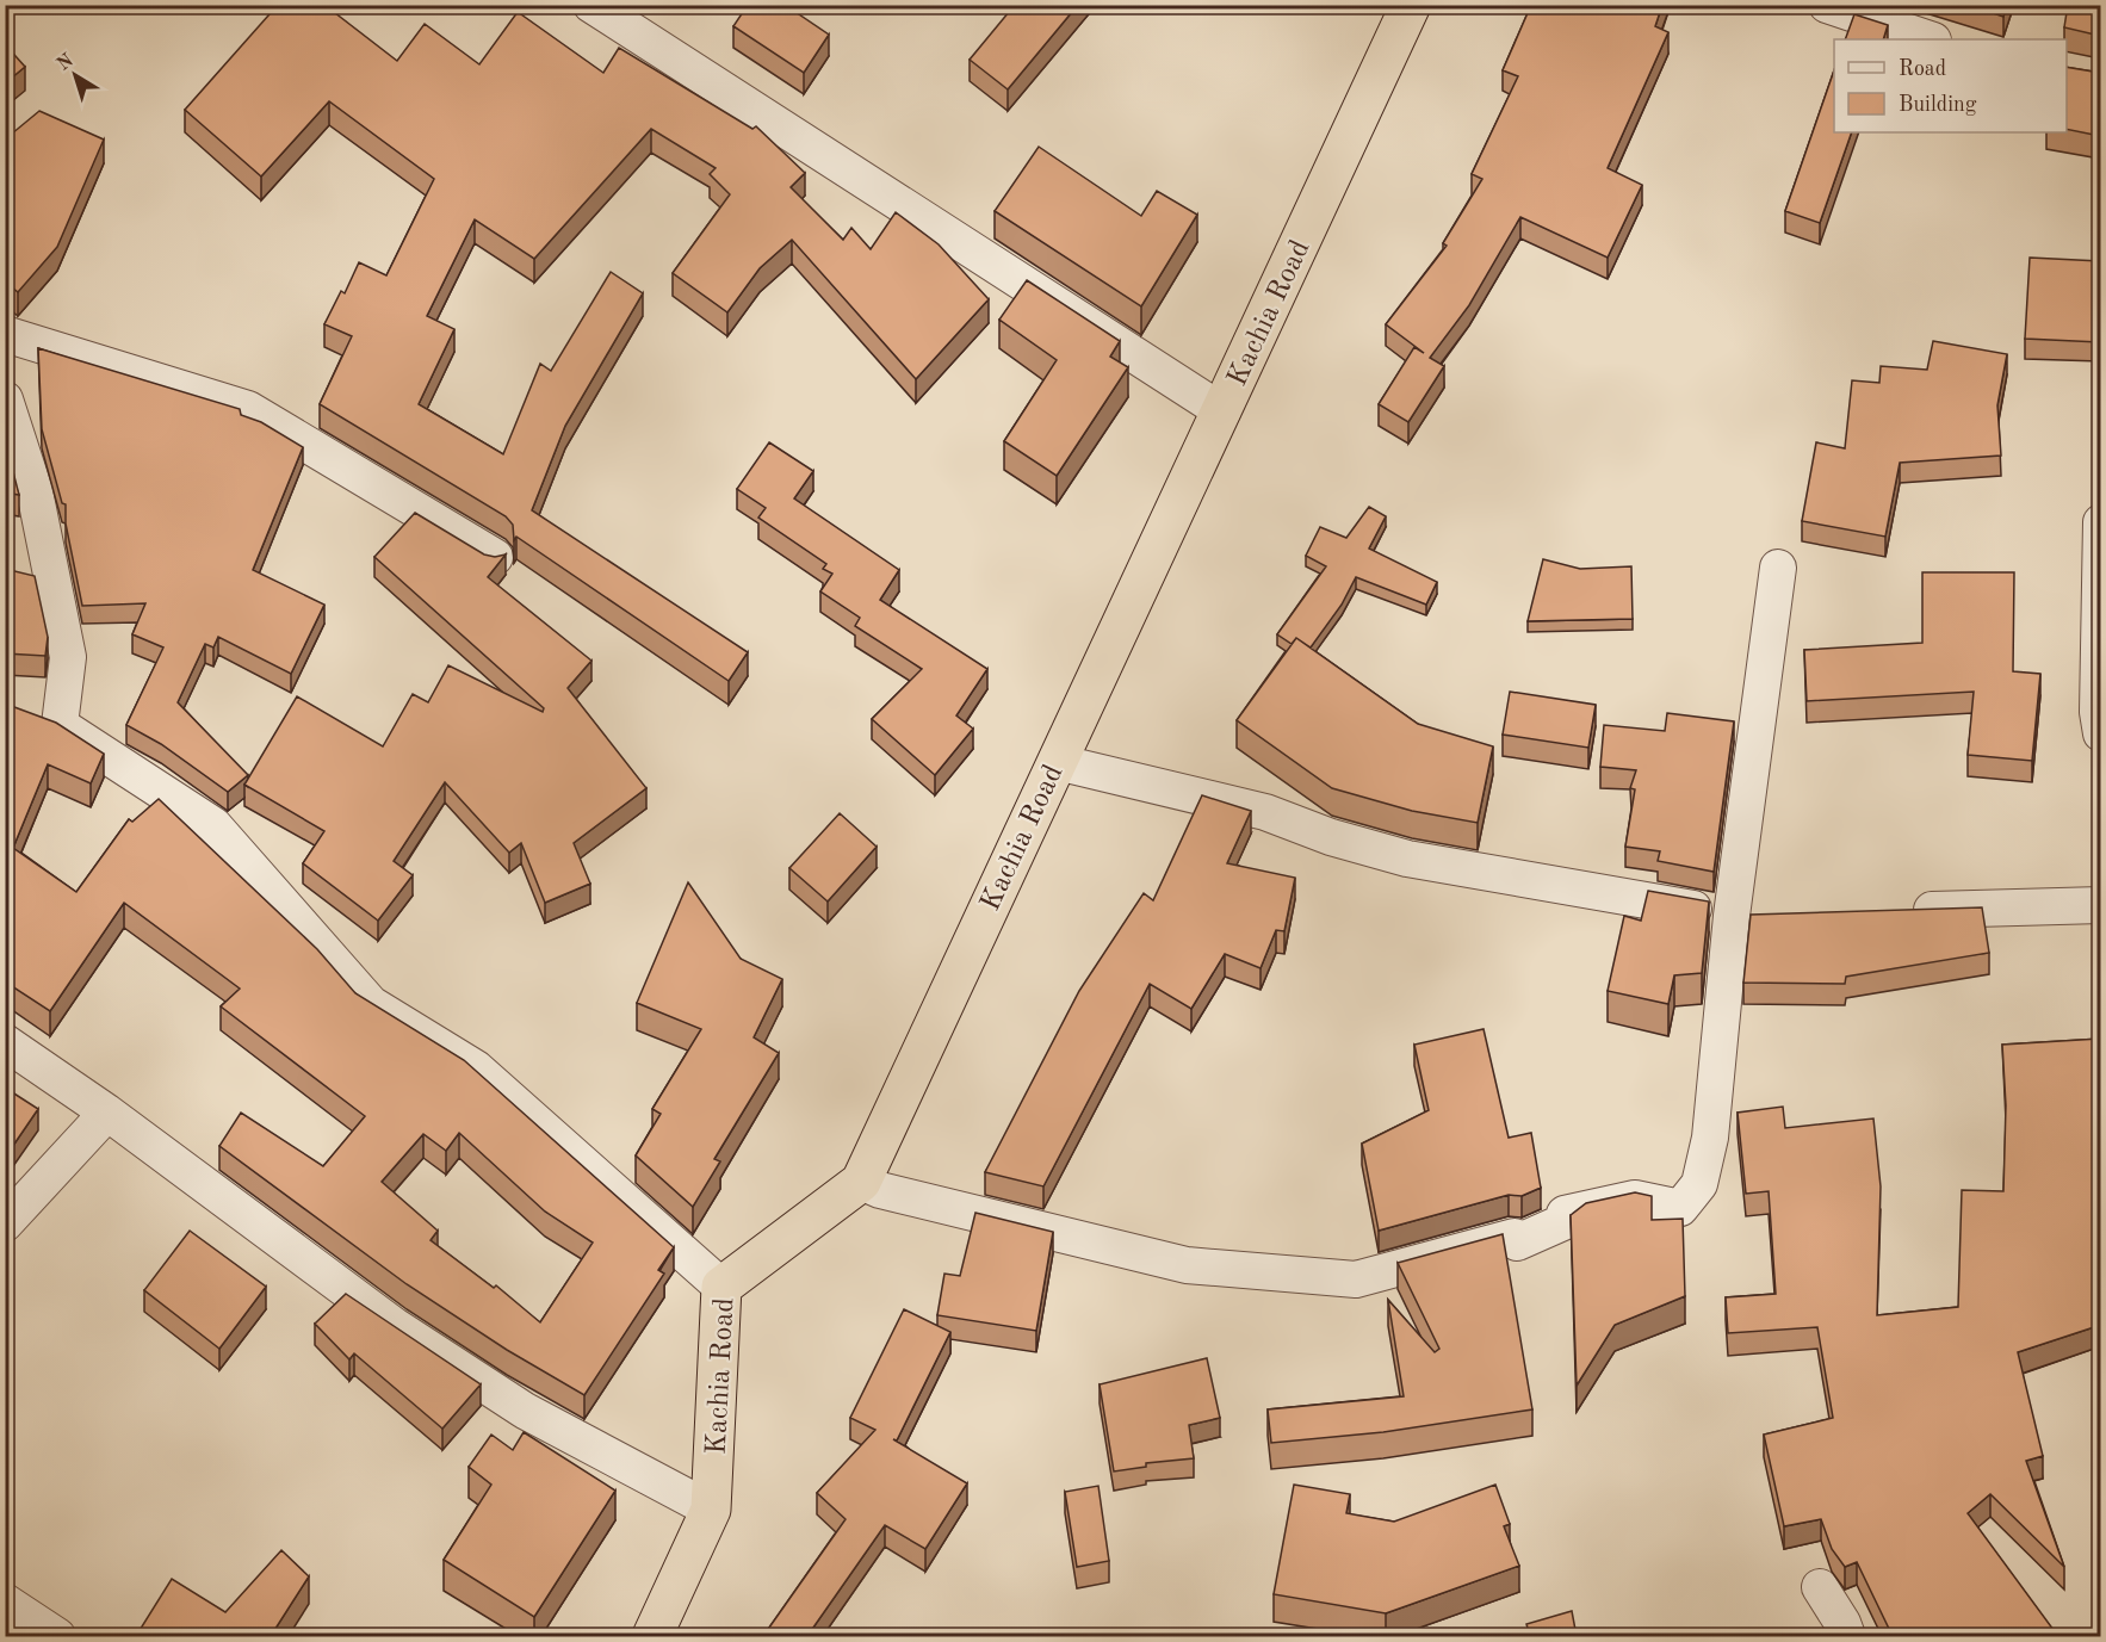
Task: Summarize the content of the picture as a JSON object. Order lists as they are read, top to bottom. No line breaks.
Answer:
{"streets":{"highway":["Kachia Road"]},"legend":["Road","Building"],"north":"top left"}
